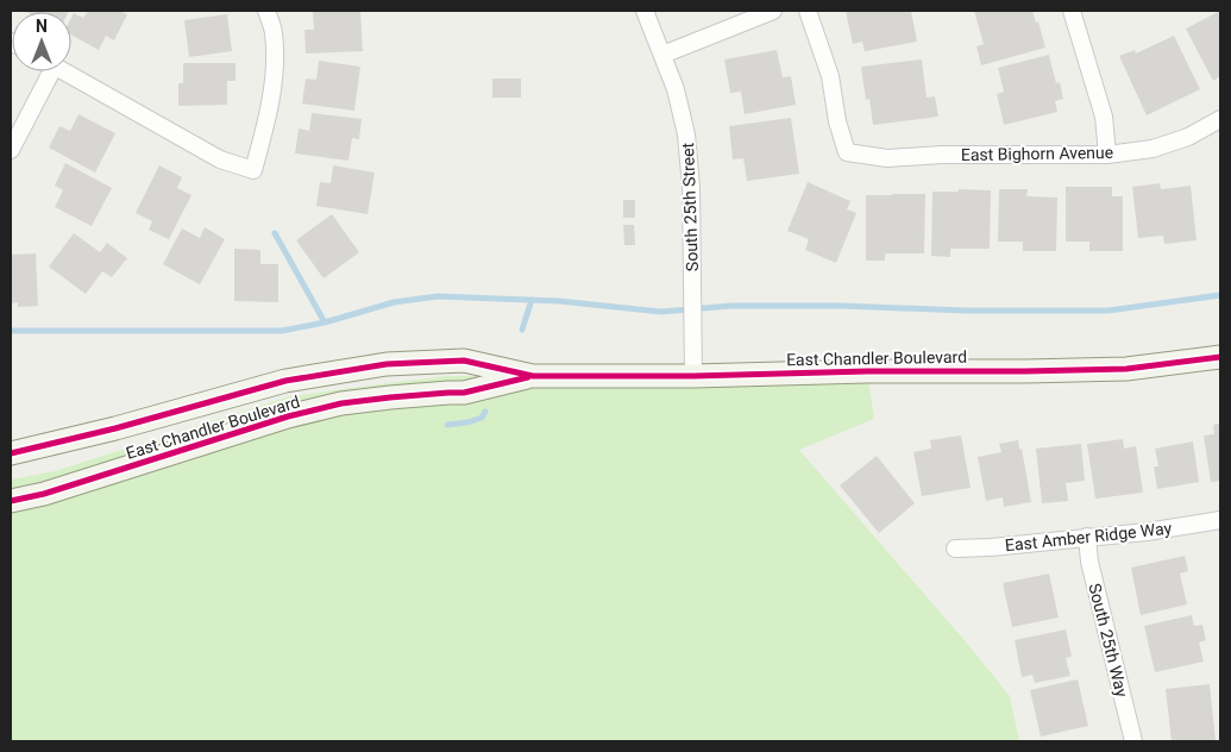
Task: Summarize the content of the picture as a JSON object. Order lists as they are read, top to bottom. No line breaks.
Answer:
{"streets":{"main road":["East Chandler Boulevard"],"street":["East Bighorn Avenue","South 25th Street","East Amber Ridge Way","South 25th Way"]},"crossings":[["South 25th Street","East Chandler Boulevard"],["East Amber Ridge Way","South 25th Way"]],"north":"top"}
